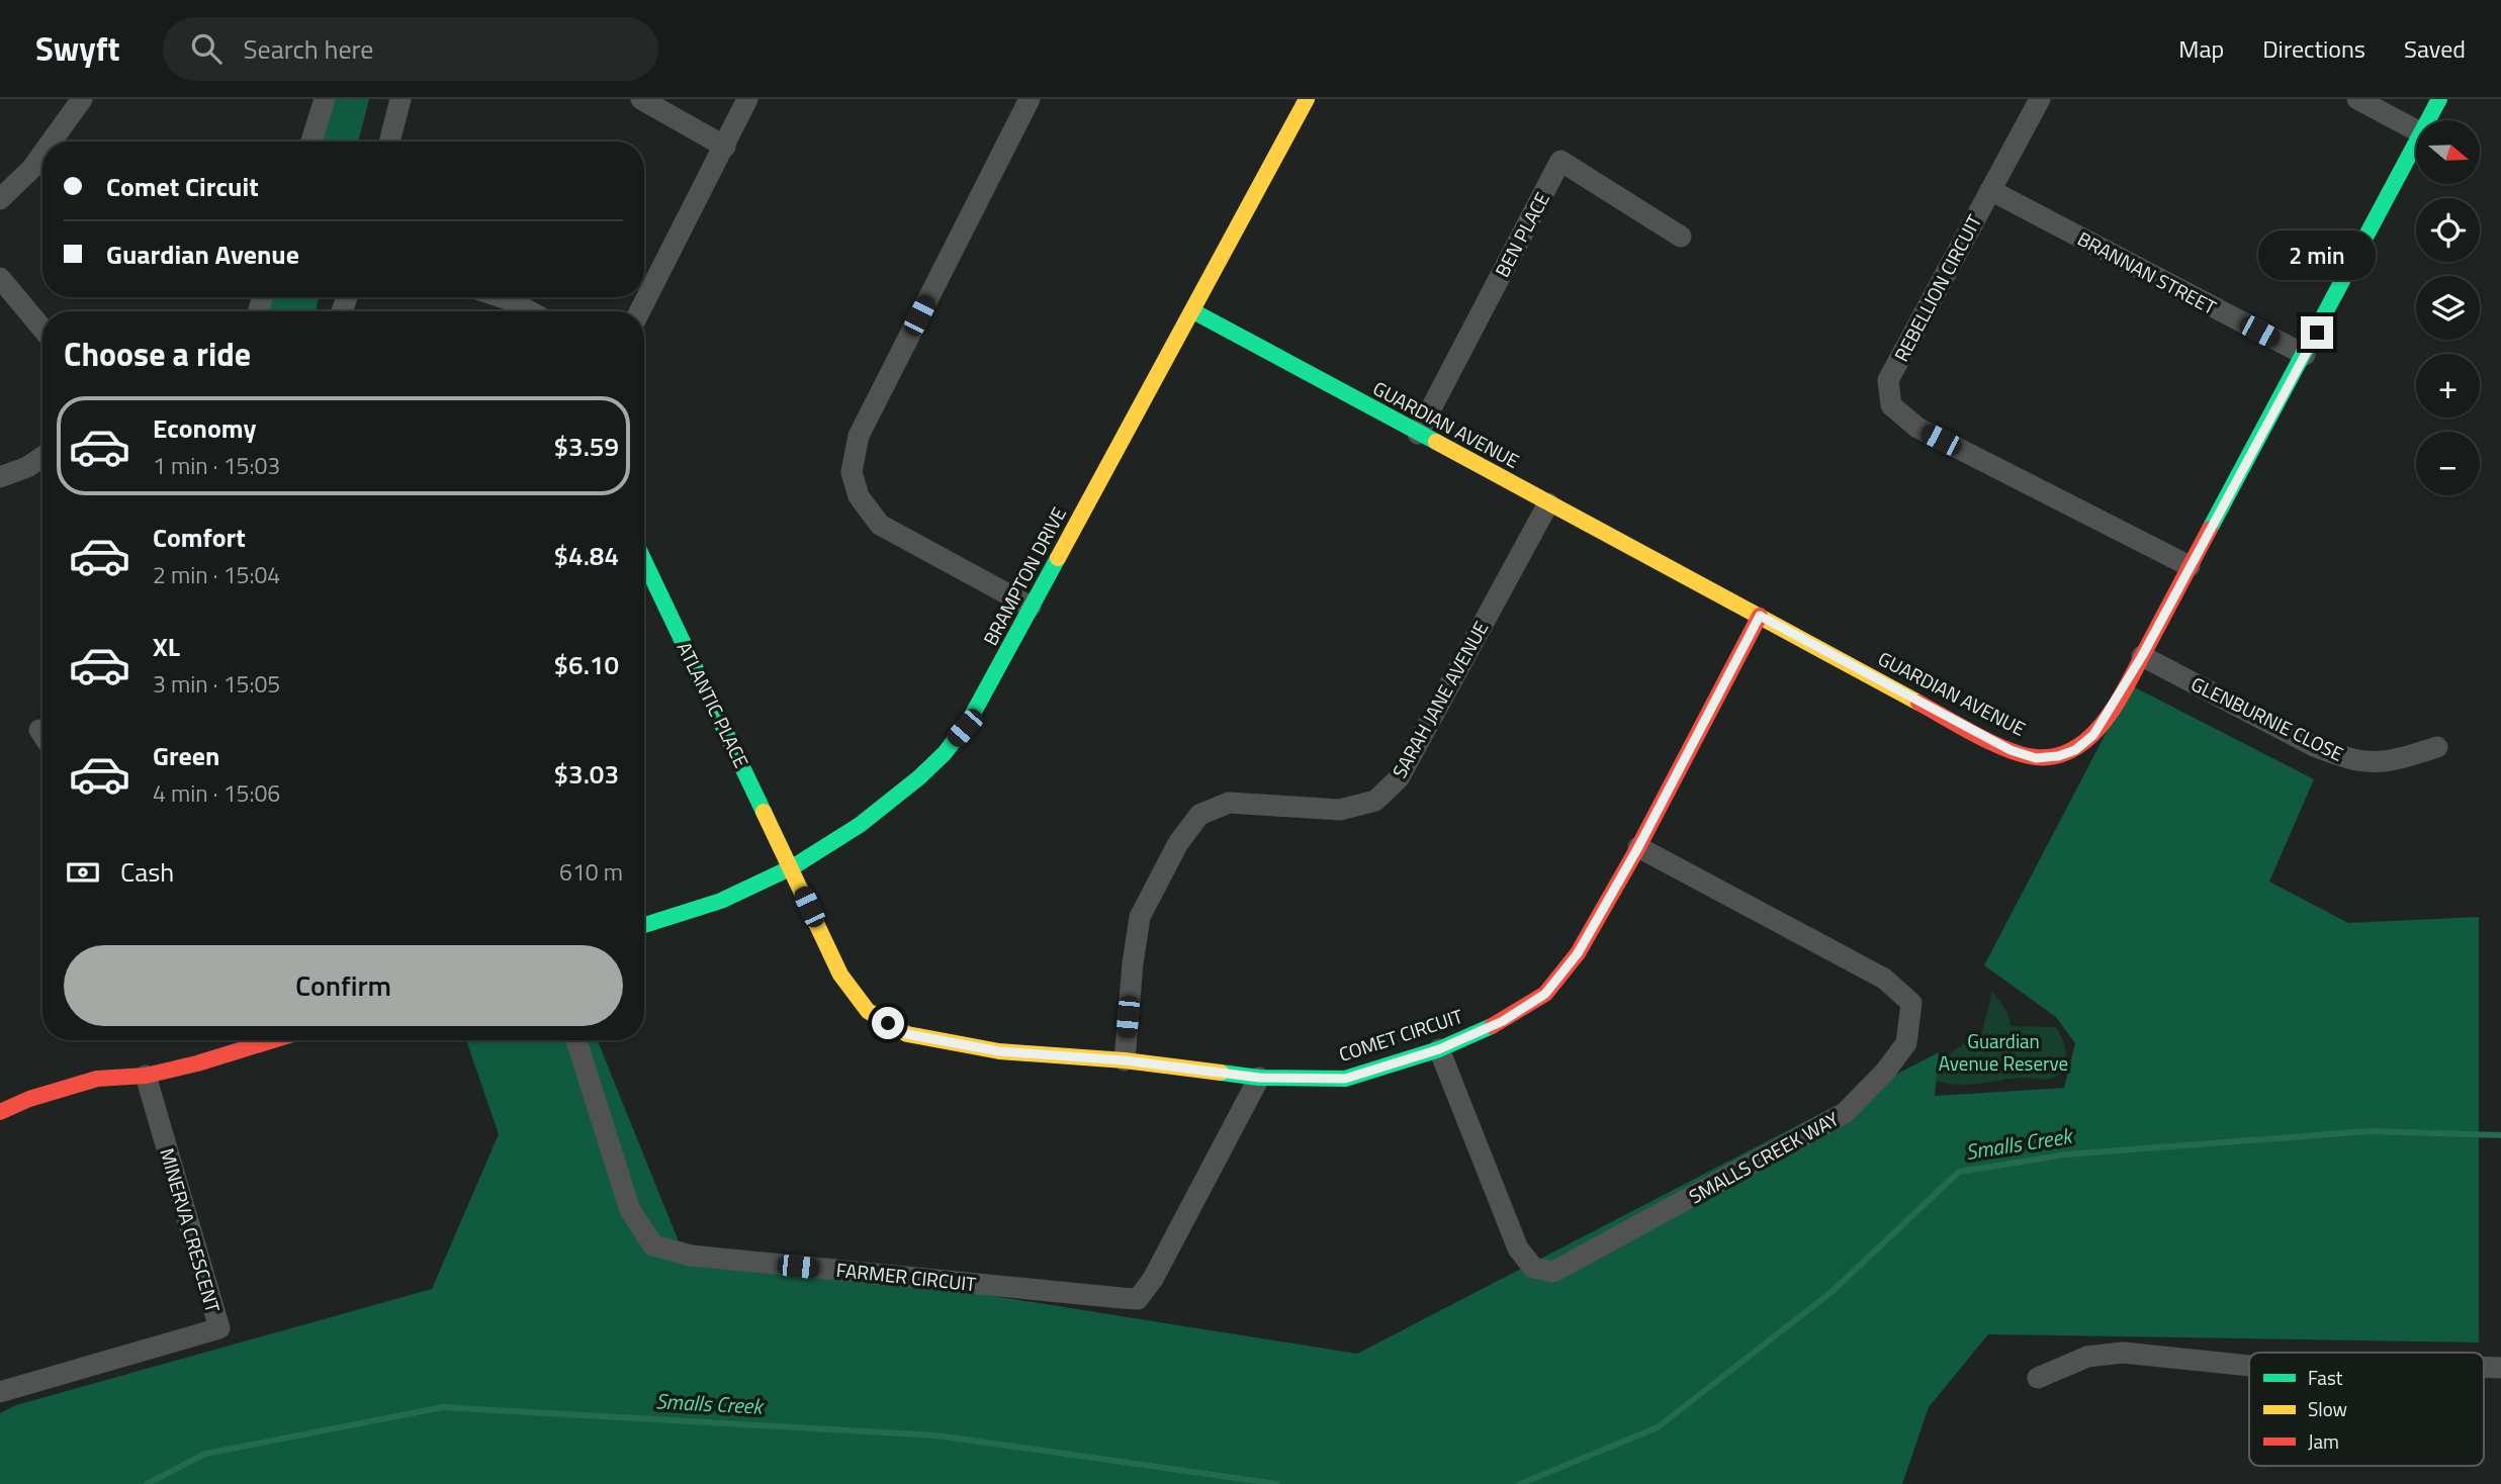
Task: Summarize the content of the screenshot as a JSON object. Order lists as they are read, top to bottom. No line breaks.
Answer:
{"streets":{"street":["BEN PLACE","BRANNAN STREET","REBELLION CIRCUIT","GUARDIAN AVENUE","BRAMPTON DRIVE","SARAH JANE AVENUE","ATLANTIC PLACE","GLENBURNIE CLOSE","COMET CIRCUIT","SMALLS CREEK WAY","MINERVA CRESCENT","FARMER CIRCUIT"]},"crossings":[["BEN PLACE","GUARDIAN AVENUE"],["BRANNAN STREET","REBELLION CIRCUIT"],["BRANNAN STREET","GUARDIAN AVENUE"],["REBELLION CIRCUIT","GUARDIAN AVENUE"],["GUARDIAN AVENUE","BRAMPTON DRIVE"],["GUARDIAN AVENUE","SARAH JANE AVENUE"],["GUARDIAN AVENUE","GLENBURNIE CLOSE"],["GUARDIAN AVENUE","COMET CIRCUIT"],["BRAMPTON DRIVE","ATLANTIC PLACE"],["BRAMPTON DRIVE","COMET CIRCUIT"],["SARAH JANE AVENUE","COMET CIRCUIT"],["ATLANTIC PLACE","COMET CIRCUIT"],["COMET CIRCUIT","SMALLS CREEK WAY"],["COMET CIRCUIT","FARMER CIRCUIT"]],"water":["Smalls Creek"],"parks":["Guardian Avenue Reserve"],"legend":["Fast","Slow","Jam"],"north":"right","page":{"header":"Swyft","search":"Search here","nav":["Map","Directions","Saved"],"map_buttons":["+","−"],"banner":["Comet Circuit","Guardian Avenue"],"bubble":"2 min","heading":"Choose a ride","list":[{"name":"Economy","note":"1 min · 15:03","value":"$3.59"},{"name":"Comfort","note":"2 min · 15:04","value":"$4.84"},{"name":"XL","note":"3 min · 15:05","value":"$6.10"},{"name":"Green","note":"4 min · 15:06","value":"$3.03"}],"pay":["Cash","610 m"],"buttons":"Confirm"}}
